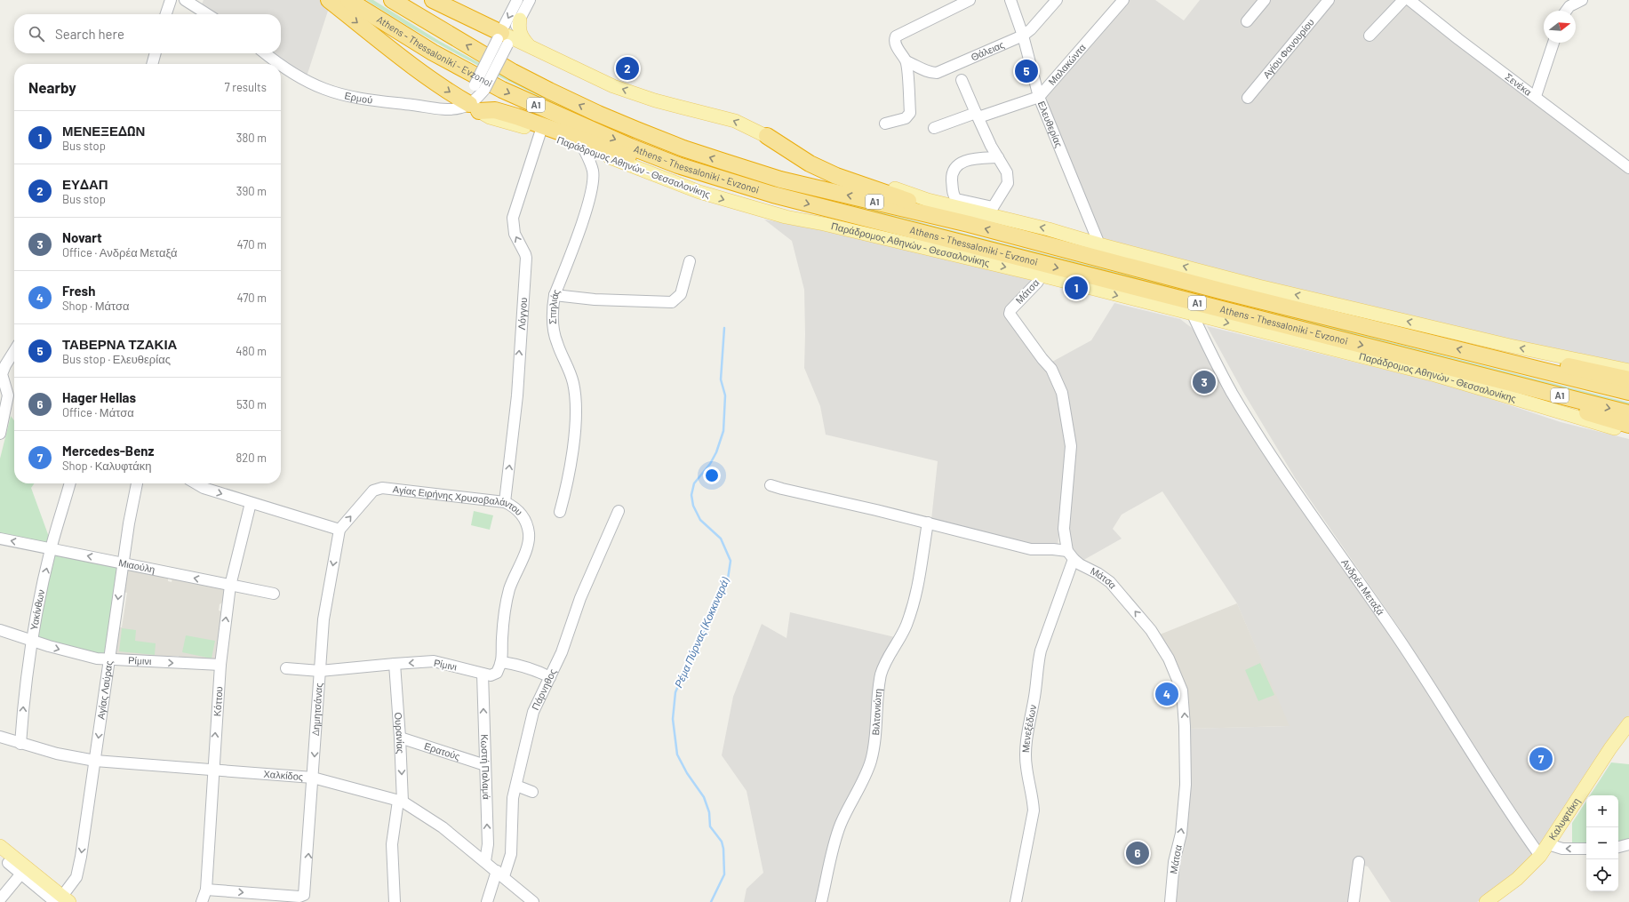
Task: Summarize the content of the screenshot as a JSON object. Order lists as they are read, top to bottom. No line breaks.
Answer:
{"streets":{"highway":["Athens - Thessaloniki - Evzonoi","Α1"],"main road":["Παράδρομος Αθηνών - Θεσσαλονίκης","Καλυφτάκη"],"street":["Αγίου Φανουρίου","Θάλειας","Μαλακώντα","Σενέκα","Ερμού","Ελευθερίας","Μάτσα","Σπηλιάς","Λόγγου","Αγίας Ειρήνης Χρυσοβαλάντου","Μιαούλη","Ανδρέα Μεταξά","Υακίνθων","Ρίμινι","Αγίας Λαύρας","Πάρνηθος","Κόττου","Δημητσάνας","Βιλτανιώτη","Μενεξέδων","Ουρανίας","Ερατούς","Κωστή Παλαμά","Χαλκίδος"]},"crossings":[["Θάλειας","Ελευθερίας"],["Μαλακώντα","Ελευθερίας"],["Ερμού","Παράδρομος Αθηνών - Θεσσαλονίκης"],["Παράδρομος Αθηνών - Θεσσαλονίκης","Μάτσα"],["Παράδρομος Αθηνών - Θεσσαλονίκης","Σπηλιάς"],["Παράδρομος Αθηνών - Θεσσαλονίκης","Λόγγου"],["Παράδρομος Αθηνών - Θεσσαλονίκης","Ανδρέα Μεταξά"],["Μάτσα","Μενεξέδων"],["Λόγγου","Αγίας Ειρήνης Χρυσοβαλάντου"],["Αγίας Ειρήνης Χρυσοβαλάντου","Ρίμινι"],["Αγίας Ειρήνης Χρυσοβαλάντου","Δημητσάνας"],["Μιαούλη","Υακίνθων"],["Μιαούλη","Αγίας Λαύρας"],["Μιαούλη","Κόττου"],["Ανδρέα Μεταξά","Καλυφτάκη"],["Υακίνθων","Ρίμινι"],["Υακίνθων","Χαλκίδος"],["Ρίμινι","Αγίας Λαύρας"],["Ρίμινι","Κόττου"],["Ρίμινι","Δημητσάνας"],["Ρίμινι","Ουρανίας"],["Ρίμινι","Κωστή Παλαμά"],["Αγίας Λαύρας","Χαλκίδος"],["Πάρνηθος","Χαλκίδος"],["Κόττου","Δημητσάνας"],["Κόττου","Χαλκίδος"],["Δημητσάνας","Χαλκίδος"],["Ουρανίας","Ερατούς"],["Ουρανίας","Χαλκίδος"],["Ερατούς","Κωστή Παλαμά"],["Κωστή Παλαμά","Χαλκίδος"]],"one_way":["Μάτσα","Λόγγου","Αγίας Ειρήνης Χρυσοβαλάντου","Μιαούλη","Υακίνθων","Αγίας Λαύρας","Κόττου","Κωστή Παλαμά"],"water":["Ρέμα Πύρνας (Κοκκιναρά)"],"north":"right","page":{"search":"Search here","pins":["2","5","1","3","4","7","6"],"heading":["Nearby","7 results"],"list":[{"mark":"1","name":"ΜΕΝΕΞΕΔΩΝ","note":"Bus stop","value":"380 m"},{"mark":"2","name":"ΕΥΔΑΠ","note":"Bus stop","value":"390 m"},{"mark":"3","name":"Novart","note":"Office · Ανδρέα Μεταξά","value":"470 m"},{"mark":"4","name":"Fresh","note":"Shop · Μάτσα","value":"470 m"},{"mark":"5","name":"ΤΑΒΕΡΝΑ ΤΖΑΚΙΑ","note":"Bus stop · Ελευθερίας","value":"480 m"},{"mark":"6","name":"Hager Hellas","note":"Office · Μάτσα","value":"530 m"},{"mark":"7","name":"Mercedes-Benz","note":"Shop · Καλυφτάκη","value":"820 m"}],"map_buttons":["+","−"]}}
